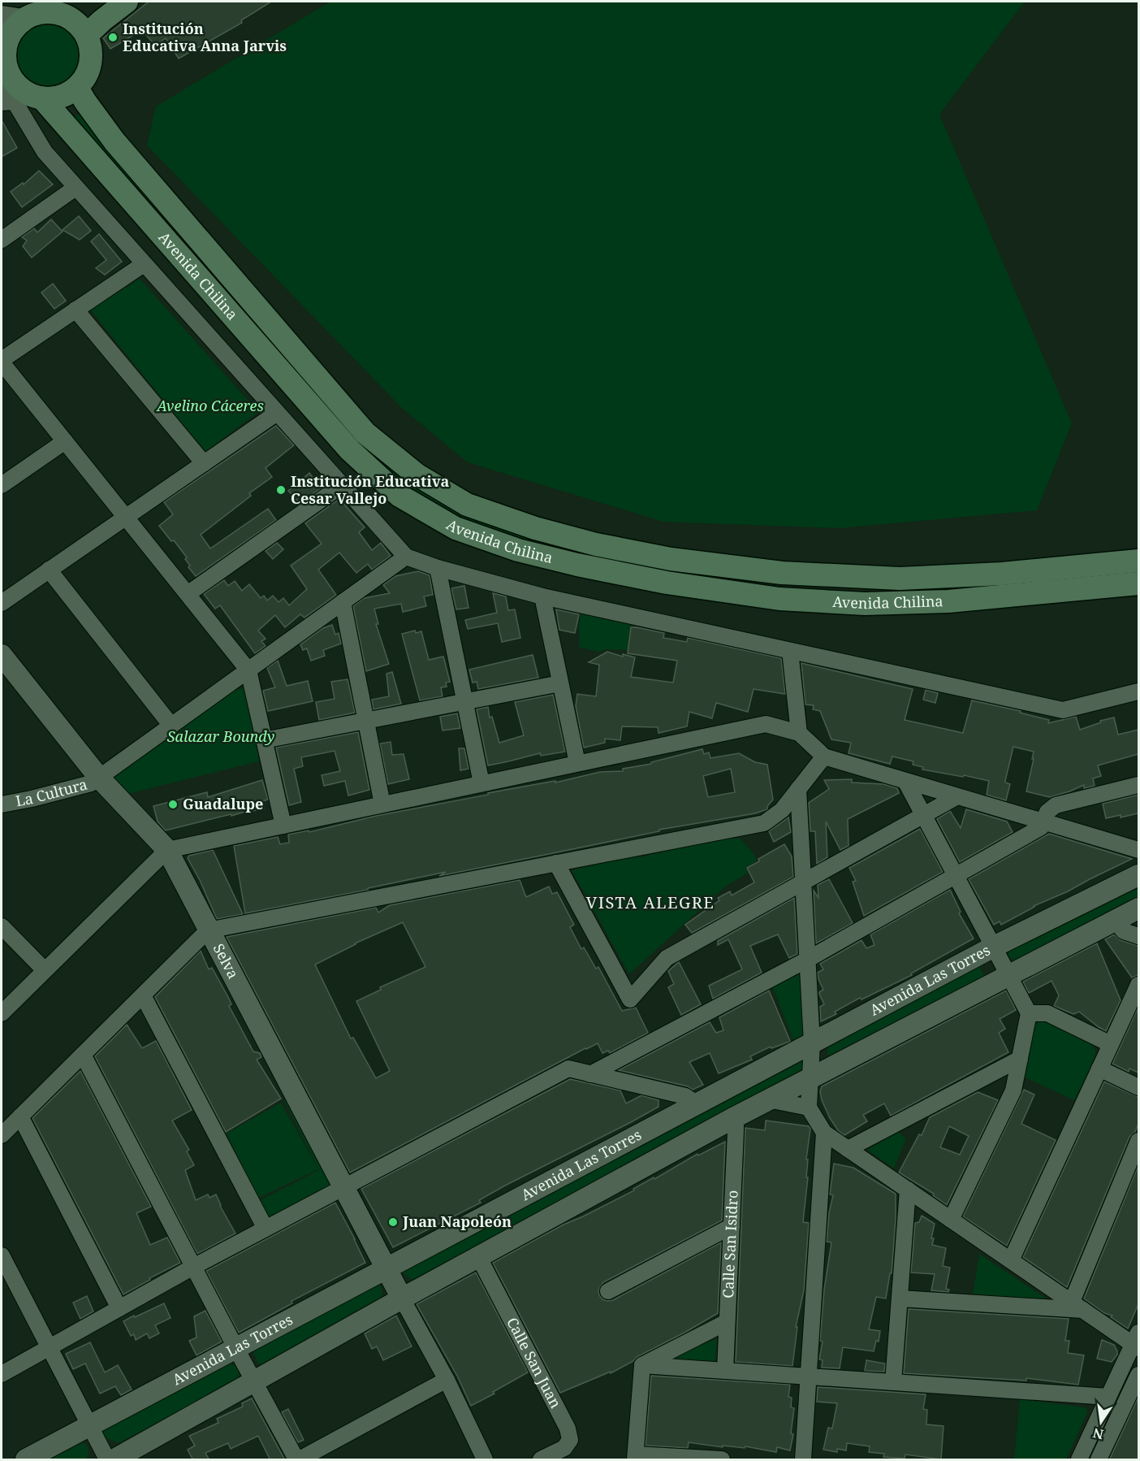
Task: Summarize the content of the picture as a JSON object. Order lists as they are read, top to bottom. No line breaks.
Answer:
{"streets":{"main road":["Avenida Chilina"],"street":["La Cultura","Selva","Avenida Las Torres","Calle San Isidro","Calle San Juan"]},"crossings":[["La Cultura","Selva"],["Selva","Avenida Las Torres"],["Avenida Las Torres","Calle San Isidro"],["Avenida Las Torres","Calle San Juan"]],"districts":["VISTA ALEGRE"],"parks":["Avelino Cáceres","Salazar Boundy"],"places":["Institución Educativa Anna Jarvis","Institución Educativa Cesar Vallejo","Guadalupe","Juan Napoleón"],"north":"bottom"}
